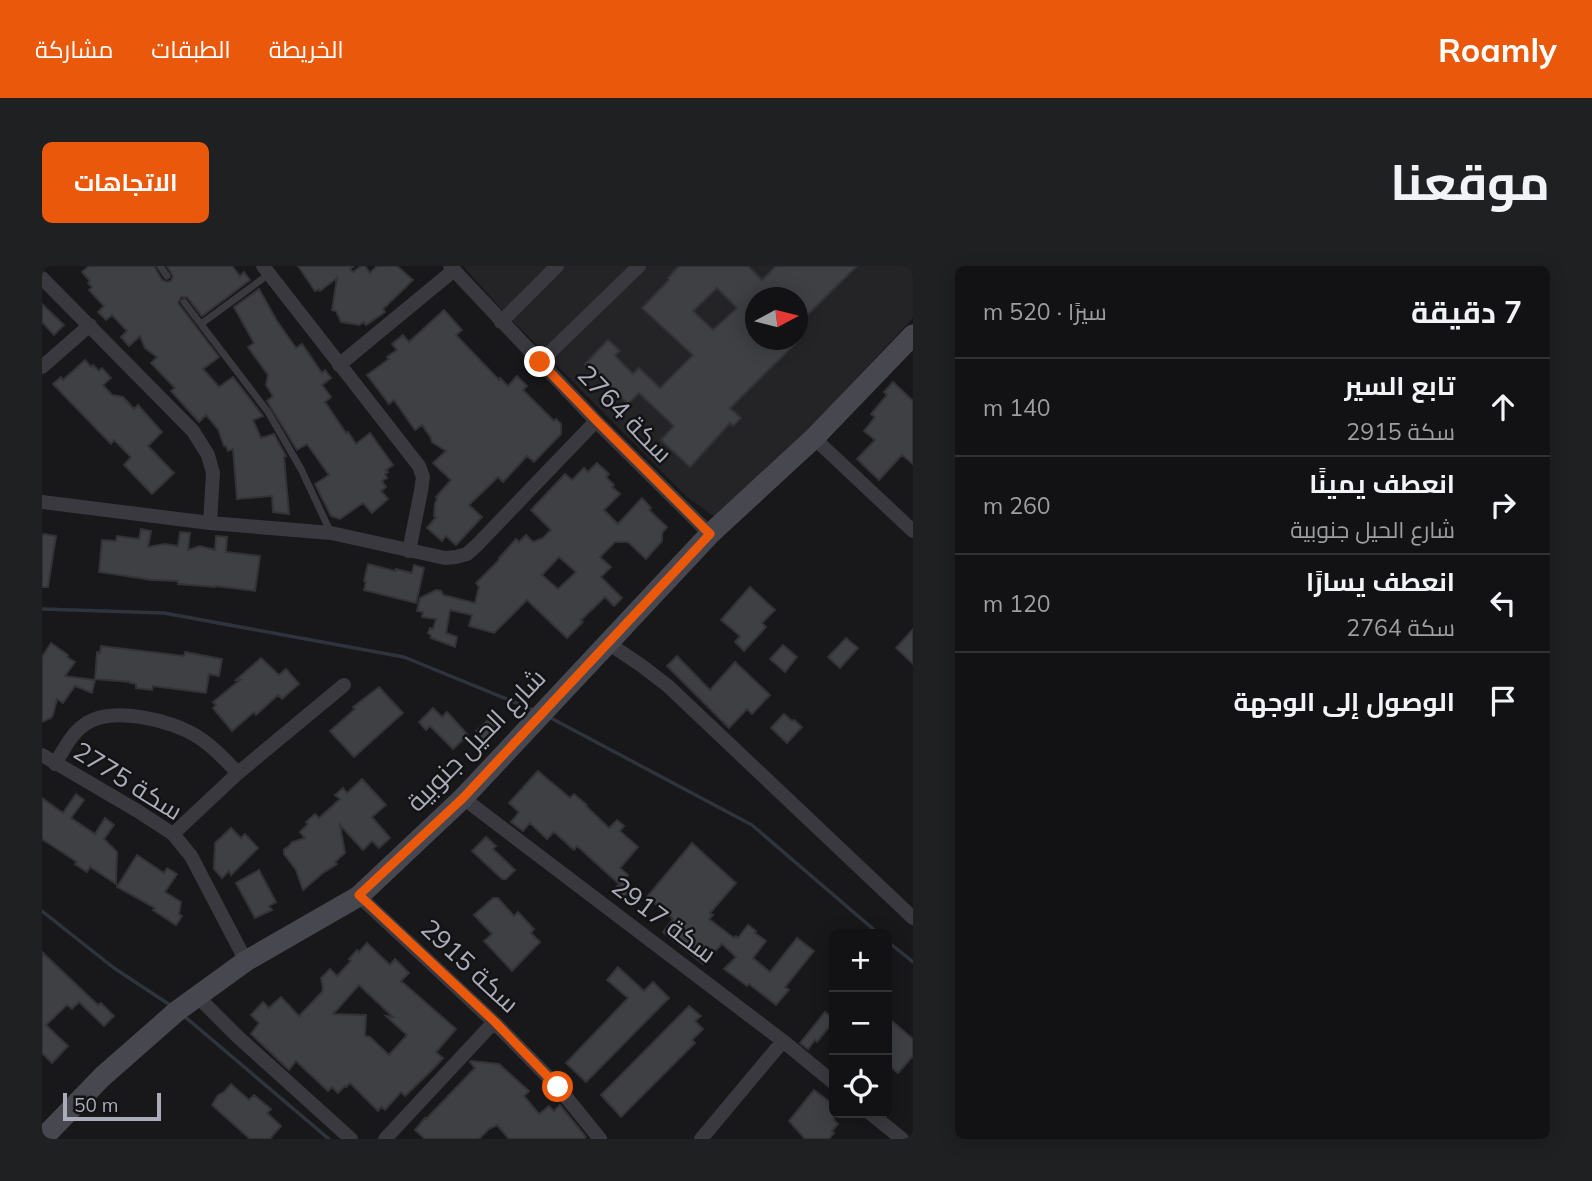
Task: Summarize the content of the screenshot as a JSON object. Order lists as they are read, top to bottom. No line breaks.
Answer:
{"streets":{"street":["سكة 2764","شارع الحيل جنوبية","سكة 2775","سكة 2917","سكة 2915"]},"crossings":[["سكة 2764","شارع الحيل جنوبية"],["شارع الحيل جنوبية","سكة 2775"],["شارع الحيل جنوبية","سكة 2917"],["شارع الحيل جنوبية","سكة 2915"]],"scale_bar":"50 m","north":"right","page":{"header":"Roamly","nav":["الخريطة","الطبقات","مشاركة"],"title":"موقعنا","buttons":"الاتجاهات","heading":["7 دقيقة","سيرًا · 520 m"],"list":[["تابع السير","سكة 2915","140 m"],["انعطف يمينًا","شارع الحيل جنوبية","260 m"],["انعطف يسارًا","سكة 2764","120 m"],"الوصول إلى الوجهة"],"map_buttons":["+","−"],"scale":"50 m"}}
